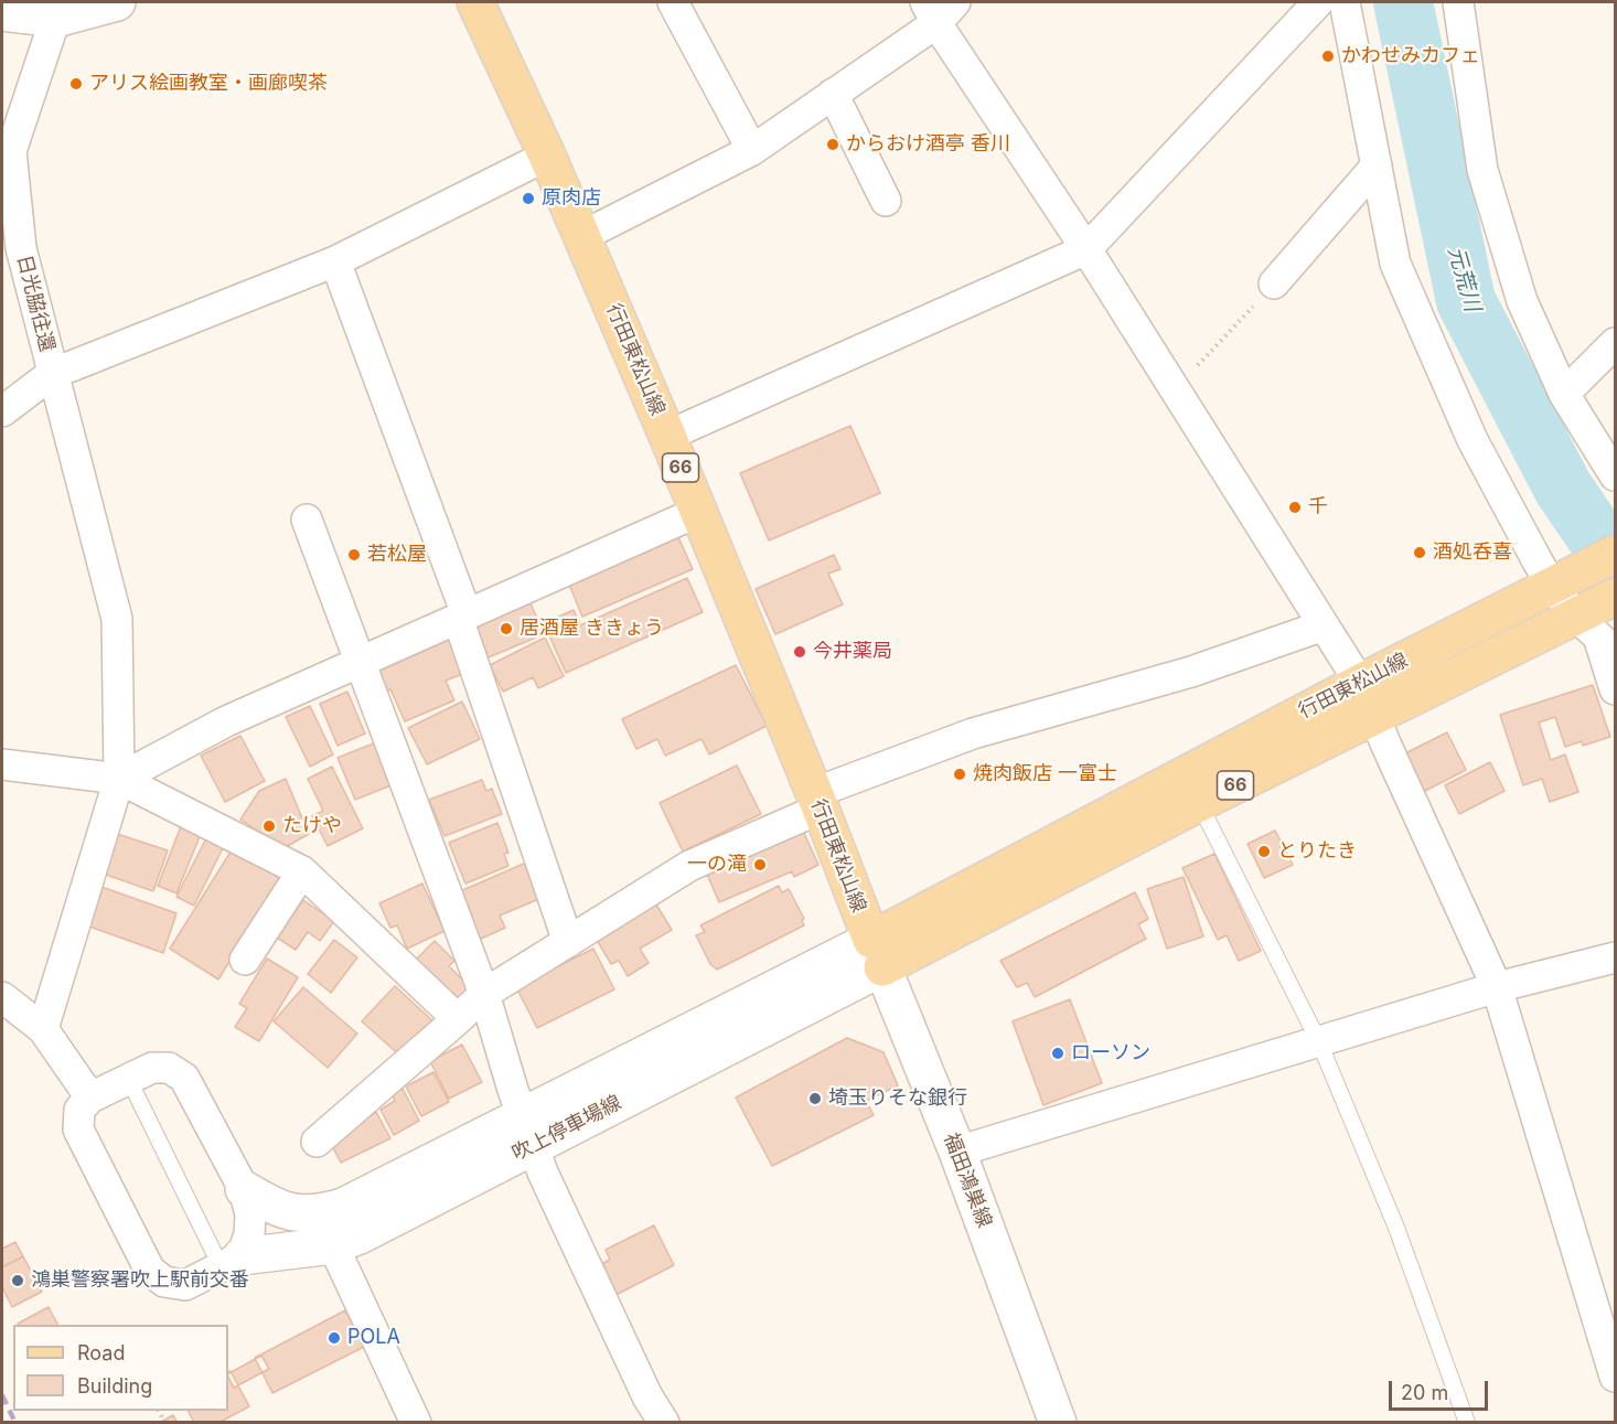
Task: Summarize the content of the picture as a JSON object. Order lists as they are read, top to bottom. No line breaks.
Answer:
{"streets":{"main road":["行田東松山線","66","吹上停車場線","福田鴻巣線"],"street":["日光脇往還"]},"crossings":[["行田東松山線","吹上停車場線"],["行田東松山線","福田鴻巣線"],["吹上停車場線","福田鴻巣線"]],"water":["元荒川"],"places":["かわせみカフェ","アリス絵画教室・画廊喫茶","からおけ酒亭 香川","原肉店","千","酒処呑喜","若松屋","居酒屋 ききょう","今井薬局","焼肉飯店 一富士","たけや","とりたき","一の滝","ローソン","埼玉りそな銀行","鴻巣警察署吹上駅前交番","POLA"],"legend":["Road","Building"],"scale_bar":"20 m"}
